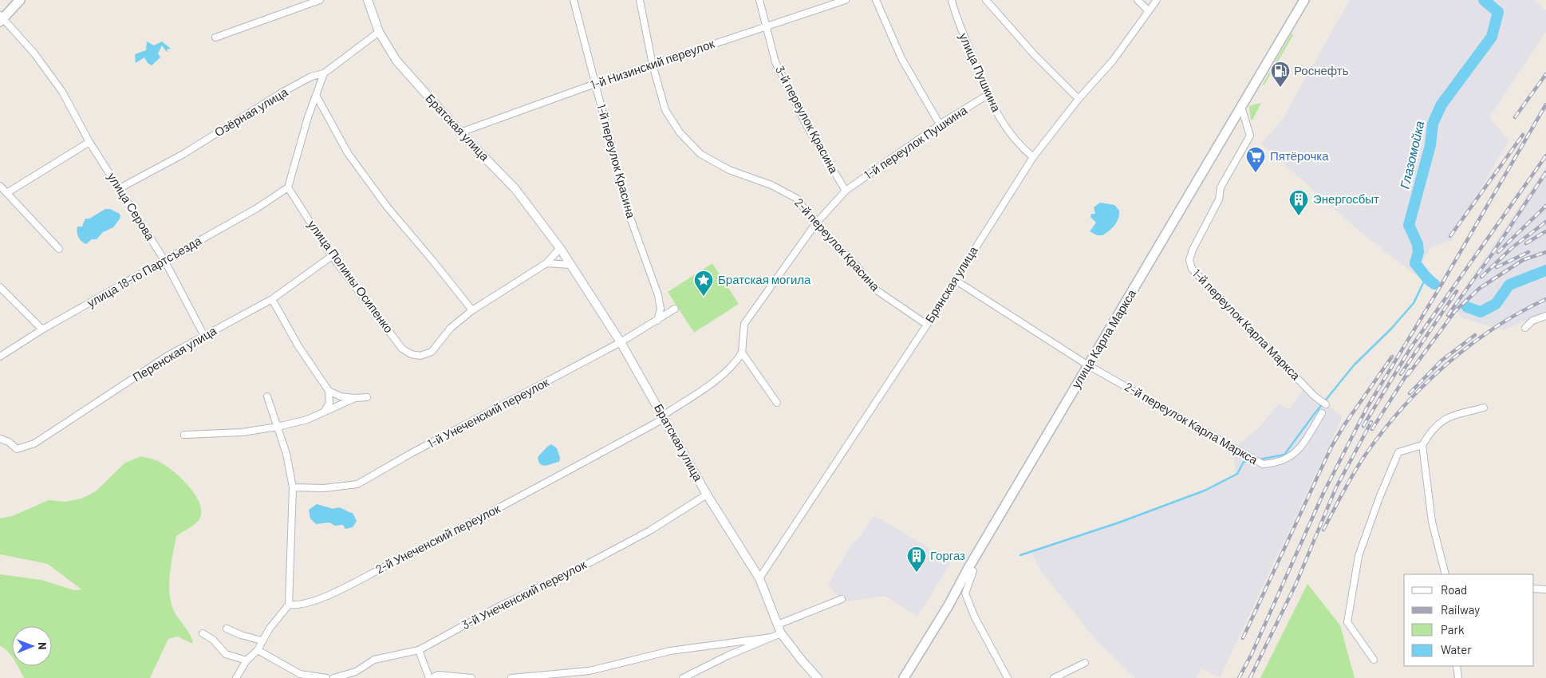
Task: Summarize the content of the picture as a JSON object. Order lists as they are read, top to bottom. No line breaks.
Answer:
{"streets":{"main road":["улица Карла Маркса"],"street":["1-й Низинский переулок","улица Пушкина","Озёрная улица","3-й переулок Красина","Братская улица","1-й переулок Пушкина","1-й переулок Красина","улица Серова","2-й переулок Красина","улица 18-го Партсъезда","улица Полины Осипенко","Брянская улица","1-й переулок Карла Маркса","Перенская улица","1-й Унеченский переулок","2-й переулок Карла Маркса","2-й Унеченский переулок","3-й Унеченский переулок"]},"crossings":[["1-й Низинский переулок","3-й переулок Красина"],["1-й Низинский переулок","Братская улица"],["1-й Низинский переулок","1-й переулок Красина"],["1-й Низинский переулок","2-й переулок Красина"],["улица Пушкина","1-й переулок Пушкина"],["улица Пушкина","Брянская улица"],["Озёрная улица","Братская улица"],["Озёрная улица","улица Серова"],["3-й переулок Красина","1-й переулок Пушкина"],["Братская улица","Брянская улица"],["Братская улица","1-й Унеченский переулок"],["Братская улица","2-й Унеченский переулок"],["Братская улица","3-й Унеченский переулок"],["1-й переулок Пушкина","2-й переулок Красина"],["1-й переулок Пушкина","2-й Унеченский переулок"],["1-й переулок Красина","1-й Унеченский переулок"],["улица Серова","улица 18-го Партсъезда"],["улица Серова","Перенская улица"],["2-й переулок Красина","Брянская улица"],["улица 18-го Партсъезда","улица Полины Осипенко"],["улица Полины Осипенко","Перенская улица"],["Брянская улица","2-й переулок Карла Маркса"],["1-й переулок Карла Маркса","улица Карла Маркса"],["улица Карла Маркса","2-й переулок Карла Маркса"]],"water":["Глазомойка"],"places":{"fuel station":["Роснефть"],"supermarket":["Пятёрочка"],"building":["Энергосбыт","Горгаз"],"place":["Братская могила"]},"legend":["Road","Railway","Park","Water"],"north":"right"}
